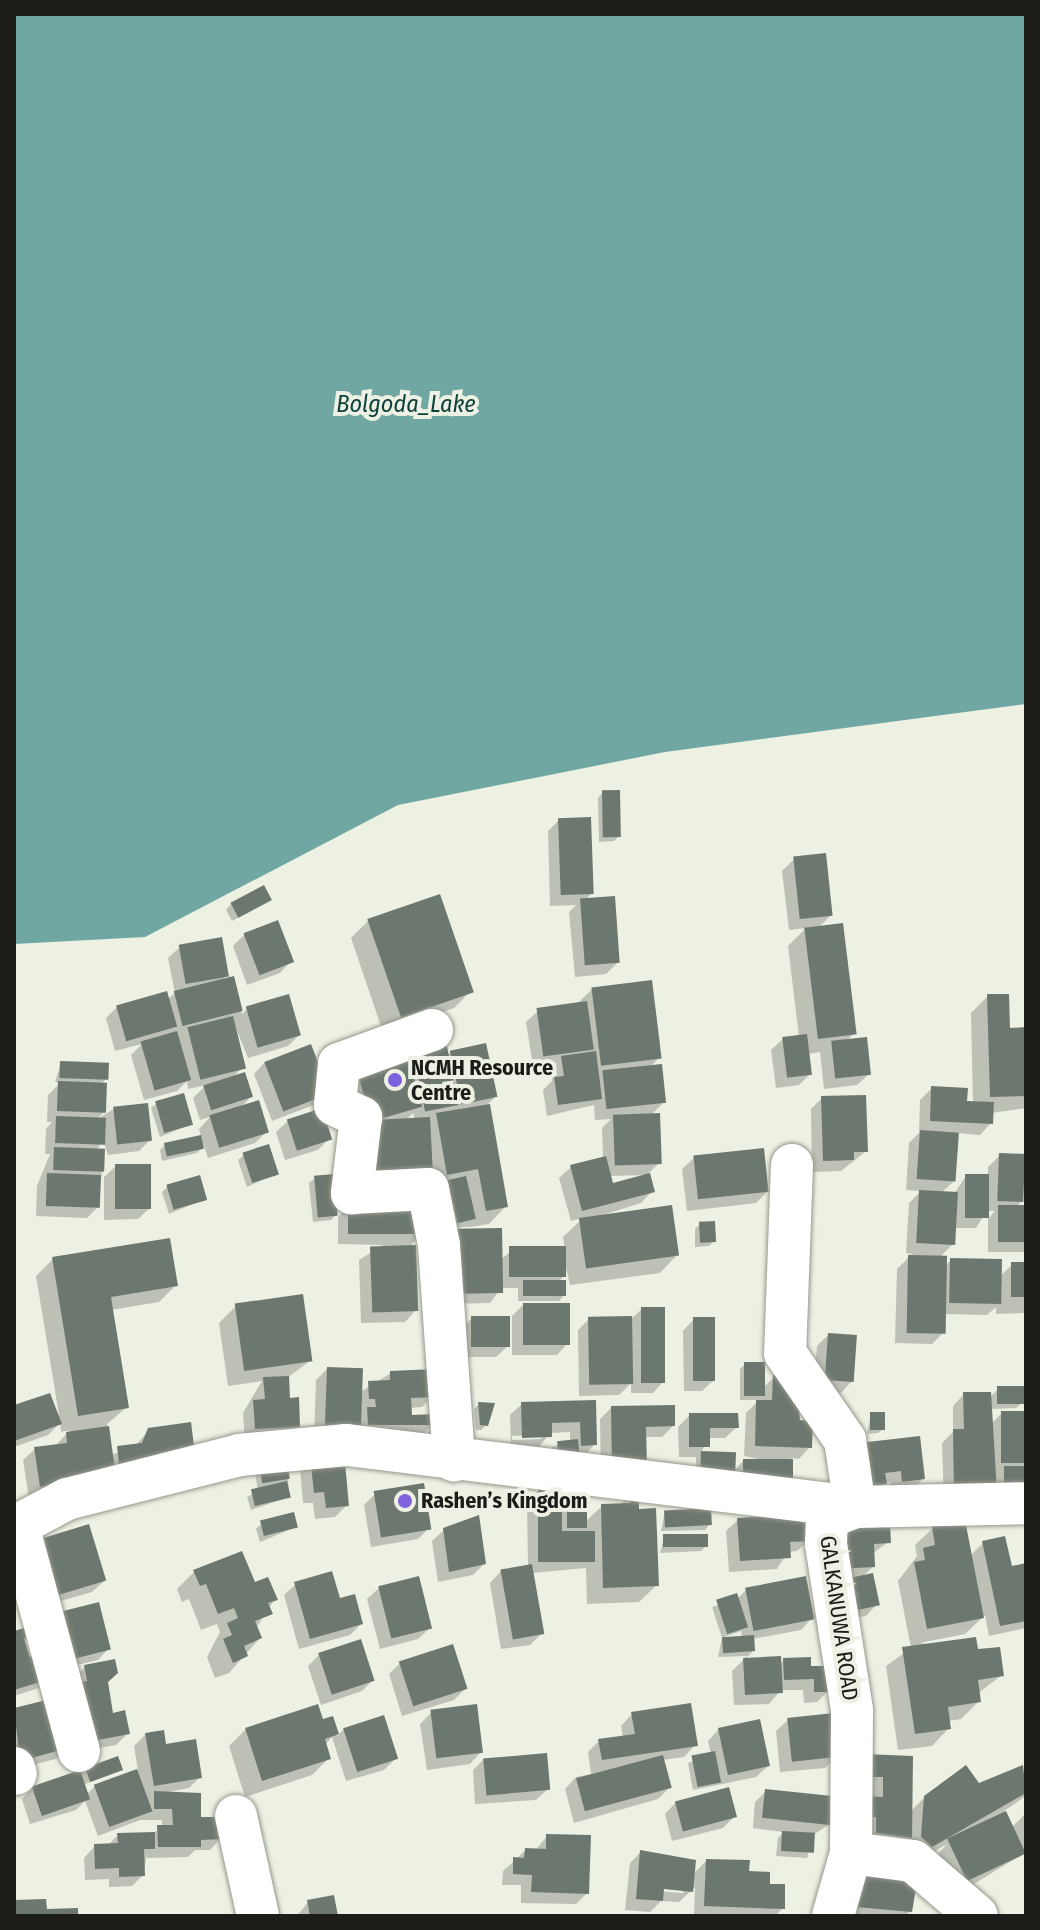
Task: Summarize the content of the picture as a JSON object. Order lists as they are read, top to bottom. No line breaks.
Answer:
{"streets":{"street":["GALKANUWA ROAD"]},"water":["Bolgoda_Lake"],"places":["NCMH Resource Centre","Rashen’s Kingdom"]}
